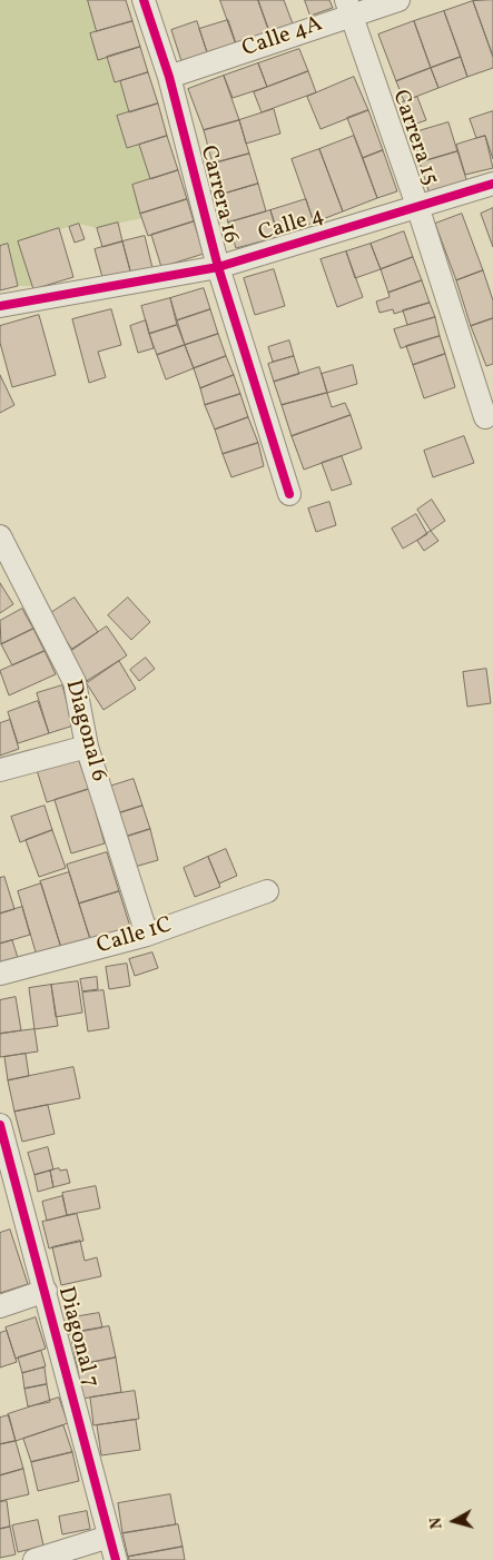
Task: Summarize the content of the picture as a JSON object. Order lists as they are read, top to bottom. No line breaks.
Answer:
{"streets":{"street":["Calle 4A","Carrera 15","Carrera 16","Calle 4","Diagonal 6","Calle 1C","Diagonal 7"]},"crossings":[["Calle 4A","Carrera 15"],["Calle 4A","Carrera 16"],["Carrera 15","Calle 4"],["Carrera 16","Calle 4"],["Diagonal 6","Calle 1C"]],"north":"left"}
